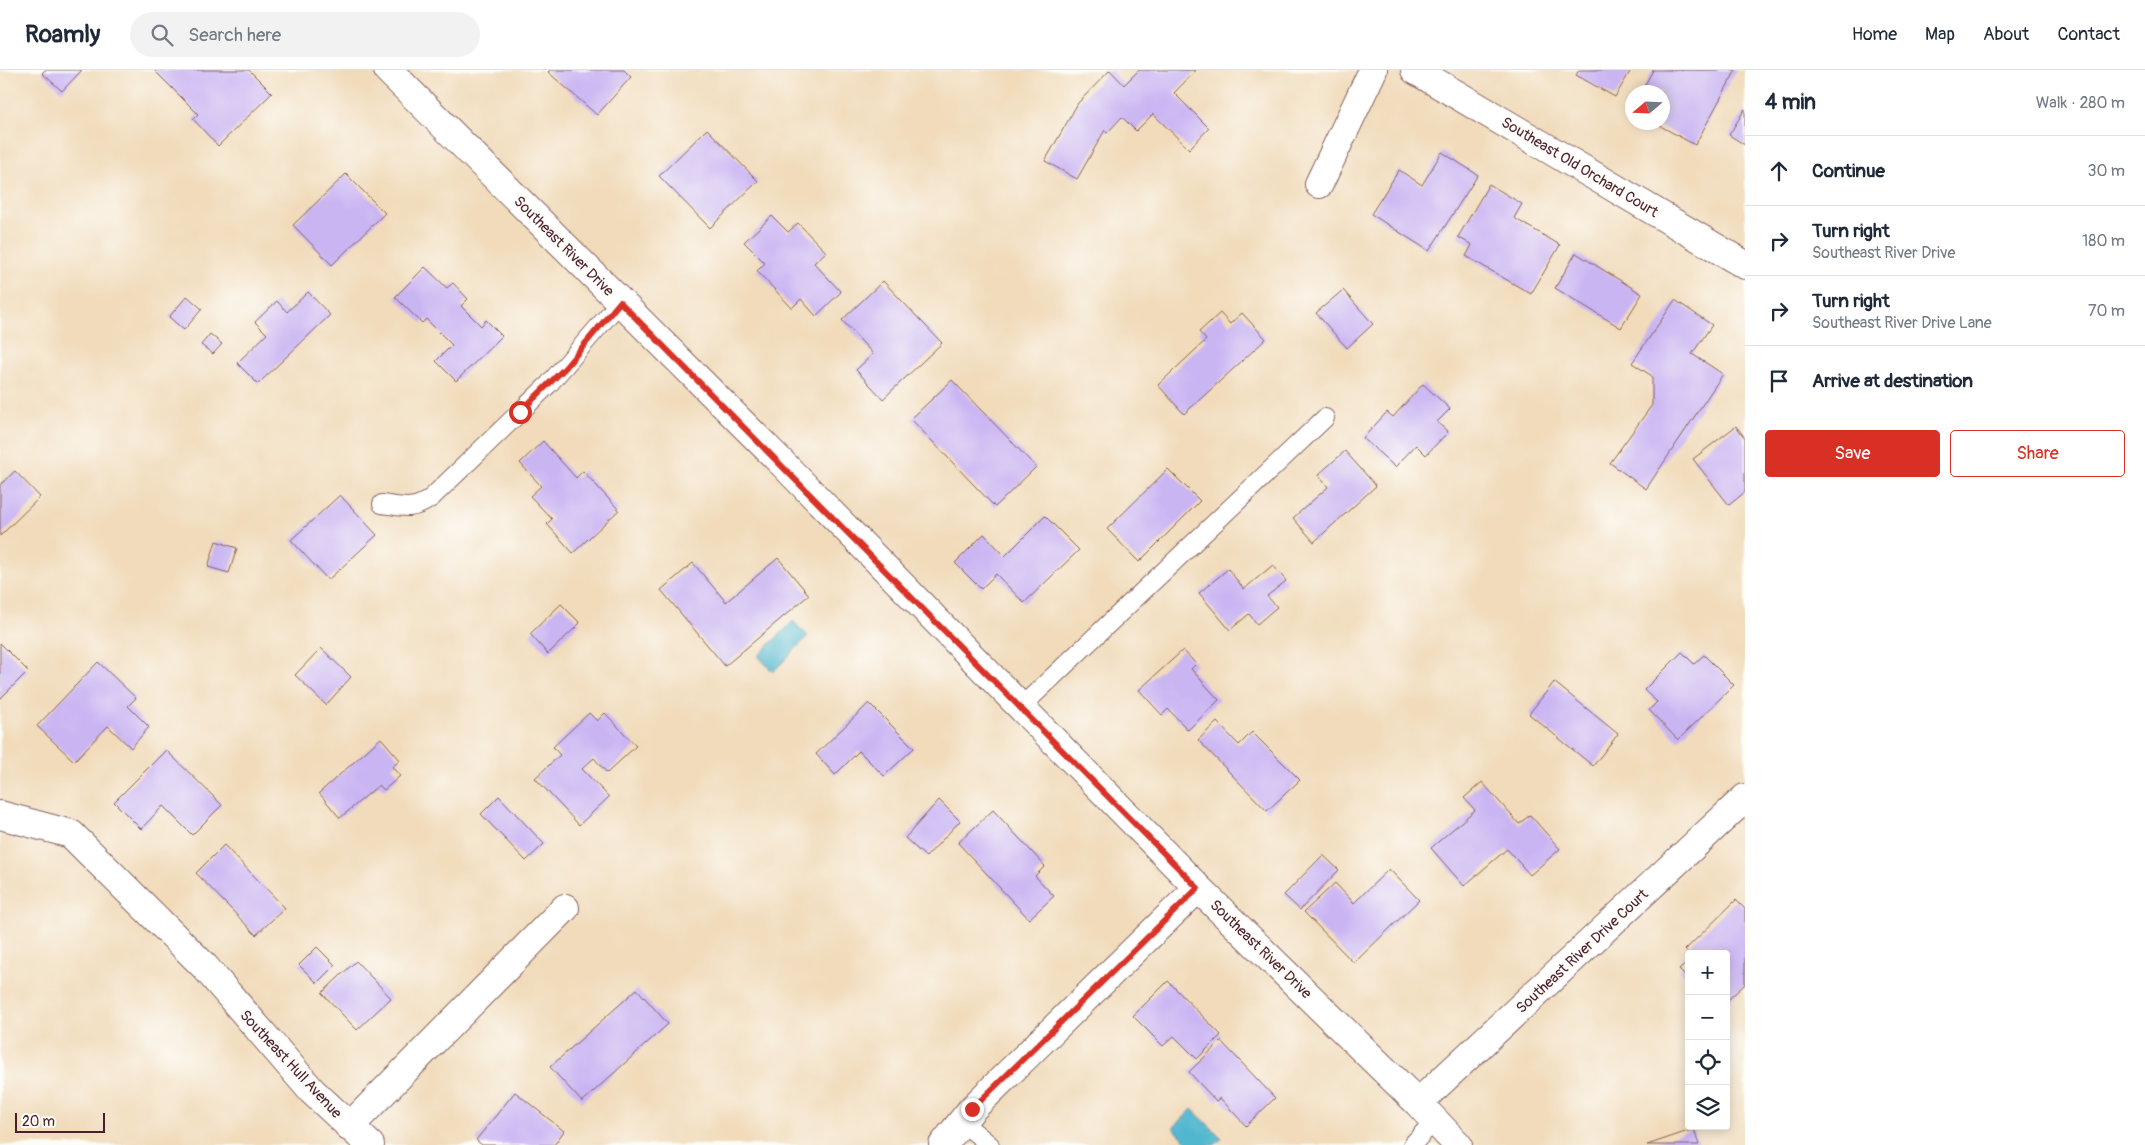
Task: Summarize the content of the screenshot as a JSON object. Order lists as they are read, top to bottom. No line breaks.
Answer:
{"streets":{"street":["Southeast Old Orchard Court","Southeast River Drive","Southeast River Drive Court","Southeast Hull Avenue"]},"crossings":[["Southeast River Drive","Southeast River Drive Court"]],"scale_bar":"20 m","north":"left","page":{"header":"Roamly","search":"Search here","nav":["Home","Map","About","Contact"],"heading":["4 min","Walk · 280 m"],"list":[["Continue","30 m"],["Turn right","Southeast River Drive","180 m"],["Turn right","Southeast River Drive Lane","70 m"],"Arrive at destination"],"buttons":["Save","Share"],"map_buttons":["+","−"],"scale":"20 m"}}
